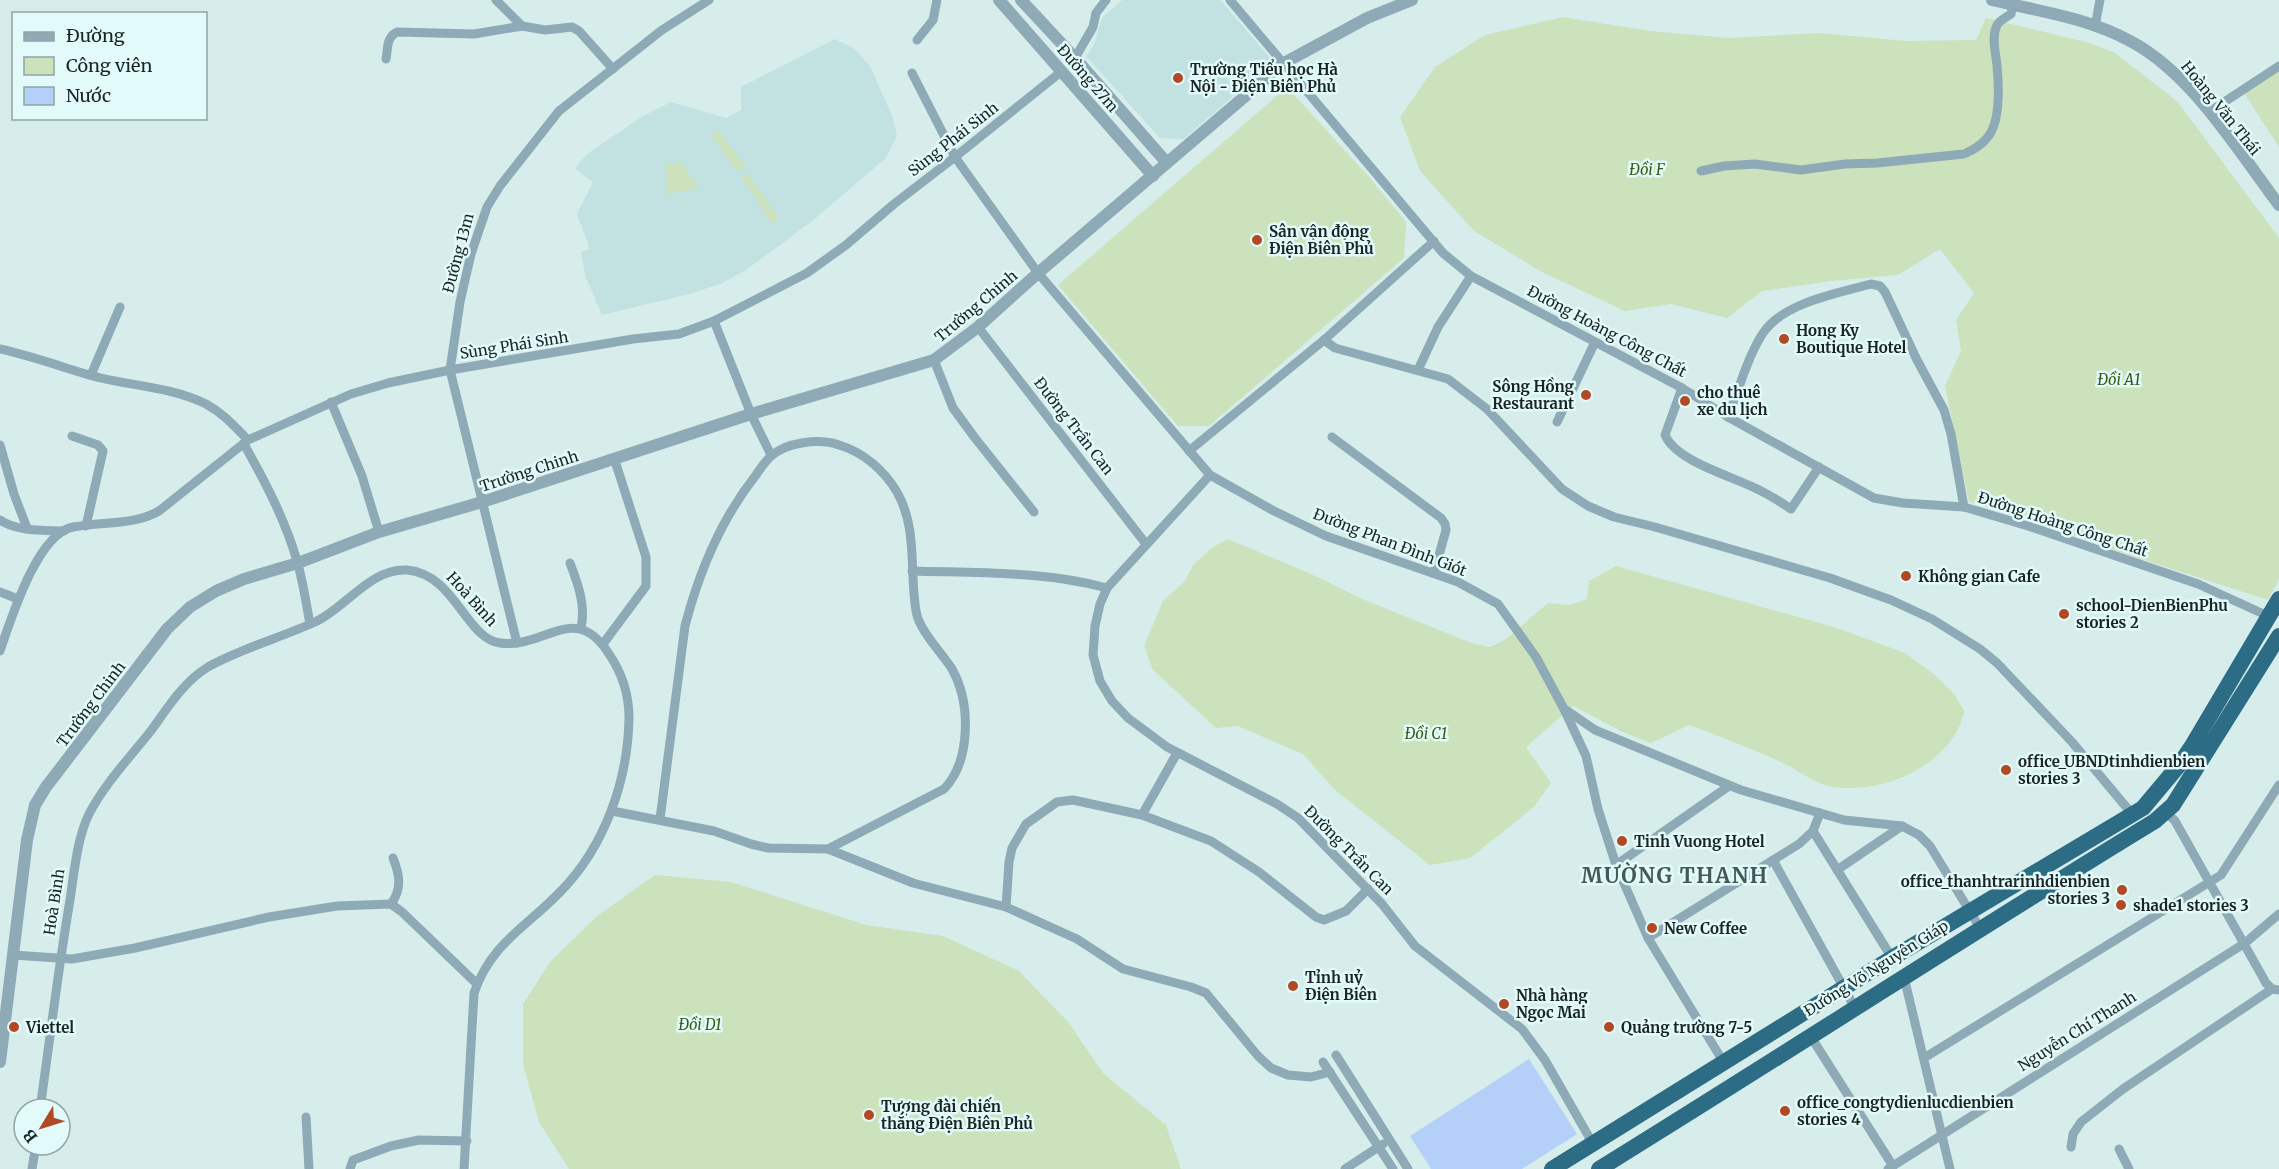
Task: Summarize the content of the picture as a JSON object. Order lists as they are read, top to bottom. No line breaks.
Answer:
{"streets":{"highway":["Đường Võ Nguyên Giáp"],"street":["Đường 27m","Hoàng Văn Thái","Sùng Phái Sinh","Đường 13m","Trường Chinh","Đường Hoàng Công Chất","Đường Trần Can","Đường Phan Đình Giót","Hoà Bình","Nguyễn Chí Thanh"]},"crossings":[["Đường 27m","Sùng Phái Sinh"],["Đường 27m","Trường Chinh"],["Sùng Phái Sinh","Đường 13m"],["Sùng Phái Sinh","Đường Phan Đình Giót"],["Đường 13m","Trường Chinh"],["Đường 13m","Hoà Bình"],["Trường Chinh","Đường Hoàng Công Chất"],["Trường Chinh","Đường Trần Can"],["Trường Chinh","Đường Phan Đình Giót"],["Đường Hoàng Công Chất","Đường Võ Nguyên Giáp"],["Đường Trần Can","Đường Phan Đình Giót"],["Đường Trần Can","Đường Võ Nguyên Giáp"],["Đường Phan Đình Giót","Đường Võ Nguyên Giáp"]],"districts":["MƯỜNG THANH"],"parks":["Đồi F","Đồi A1","Đồi C1","Đồi D1"],"places":["Trường Tiểu học Hà Nội - Điện Biên Phủ","Sân vận động Điện Biên Phủ","Hong Ky Boutique Hotel","Sông Hồng Restaurant","cho thuê xe du lịch","Không gian Cafe","school-DienBienPhu stories 2","office_UBNDtinhdienbien stories 3","Tinh Vuong Hotel","office_thanhtrarinhdienbien stories 3","shade1 stories 3","New Coffee","Tỉnh uỷ Điện Biên","Nhà hàng Ngọc Mai","Viettel","Quảng trường 7-5","office_congtydienlucdienbien stories 4","Tượng đài chiến thắng Điện Biên Phủ"],"legend":["Đường","Công viên","Nước"],"north":"bottom left"}
